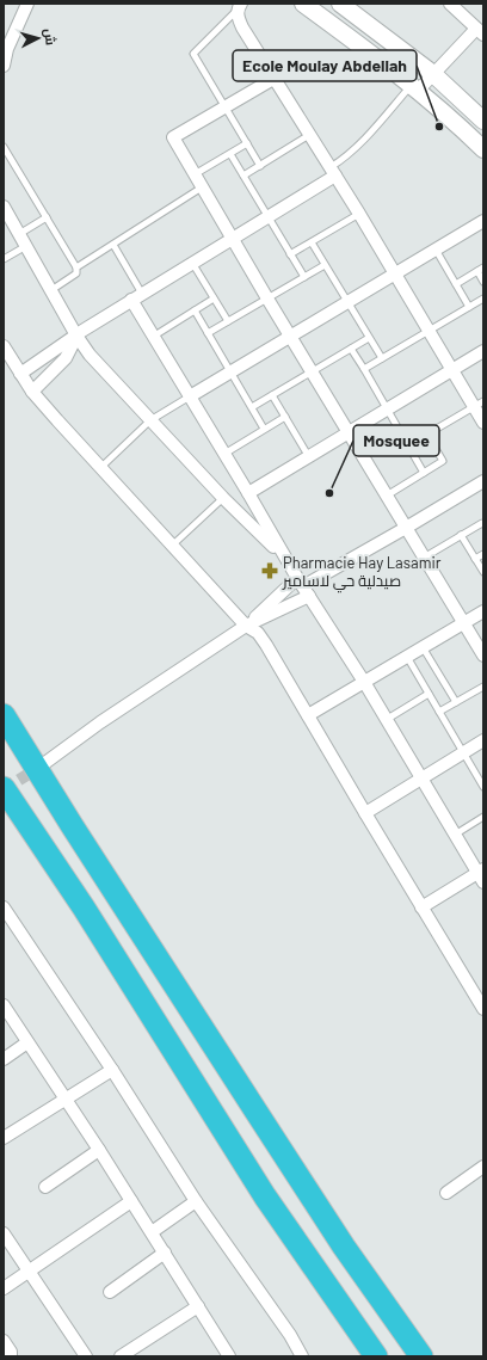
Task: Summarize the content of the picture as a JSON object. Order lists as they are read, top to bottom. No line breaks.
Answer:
{"places":{"other":["Ecole Moulay Abdellah","Mosquee"],"pharmacy":["Pharmacie Hay Lasamir صيدلية حي لاسامير"]},"north":"right"}
